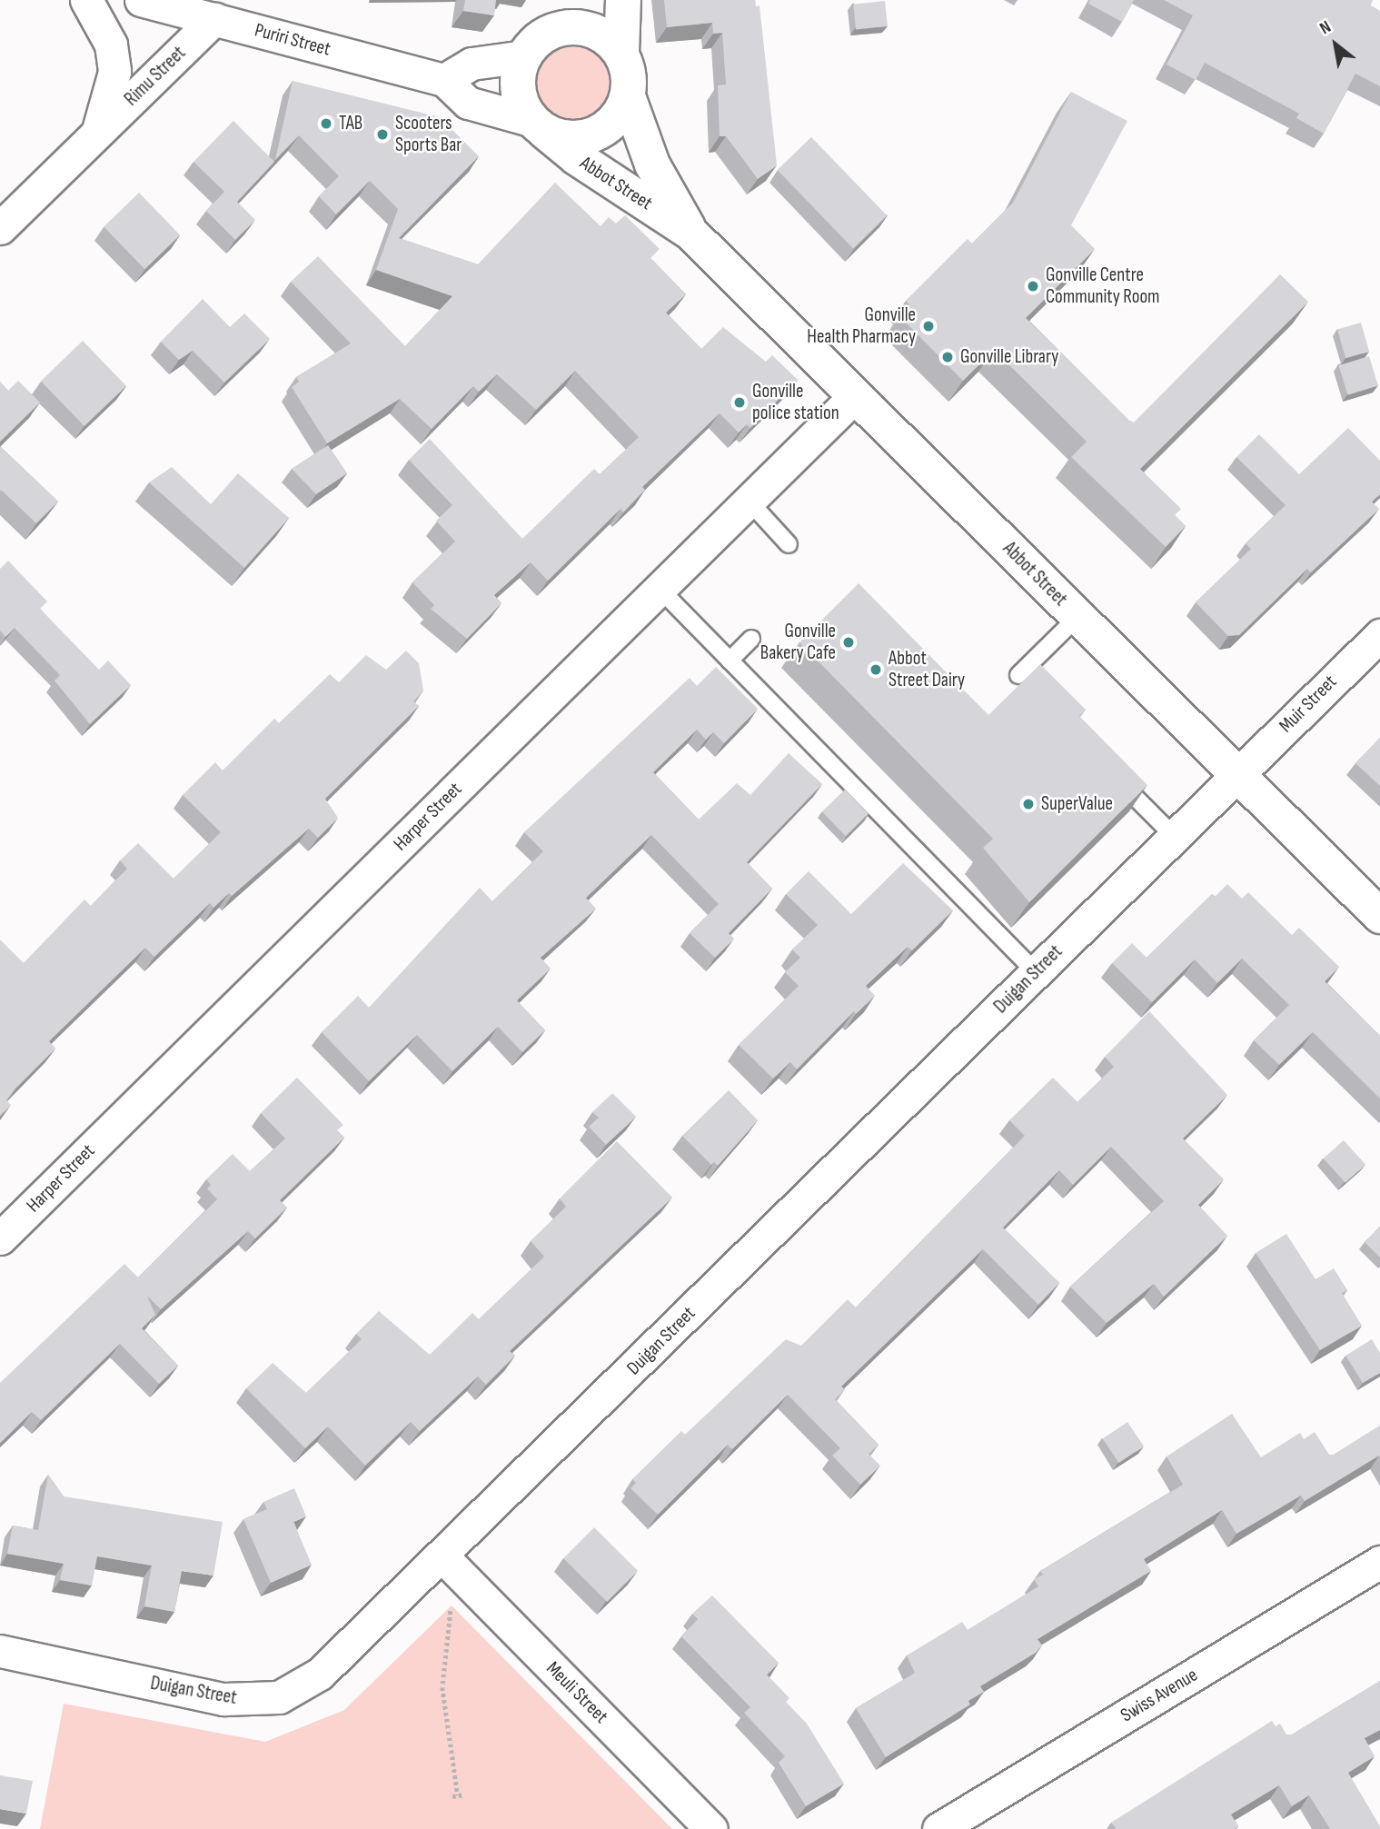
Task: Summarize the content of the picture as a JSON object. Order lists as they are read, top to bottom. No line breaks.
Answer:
{"streets":{"street":["Puriri Street","Rimu Street","Abbot Street","Muir Street","Harper Street","Duigan Street","Meuli Street","Swiss Avenue"]},"crossings":[["Puriri Street","Rimu Street"],["Puriri Street","Abbot Street"],["Abbot Street","Muir Street"],["Abbot Street","Harper Street"],["Abbot Street","Duigan Street"],["Muir Street","Duigan Street"],["Duigan Street","Meuli Street"]],"places":["TAB","Scooters Sports Bar","Gonville Centre Community Room","Gonville Health Pharmacy","Gonville Library","Gonville police station","Gonville Bakery Cafe","Abbot Street Dairy","SuperValue"],"north":"top left"}
